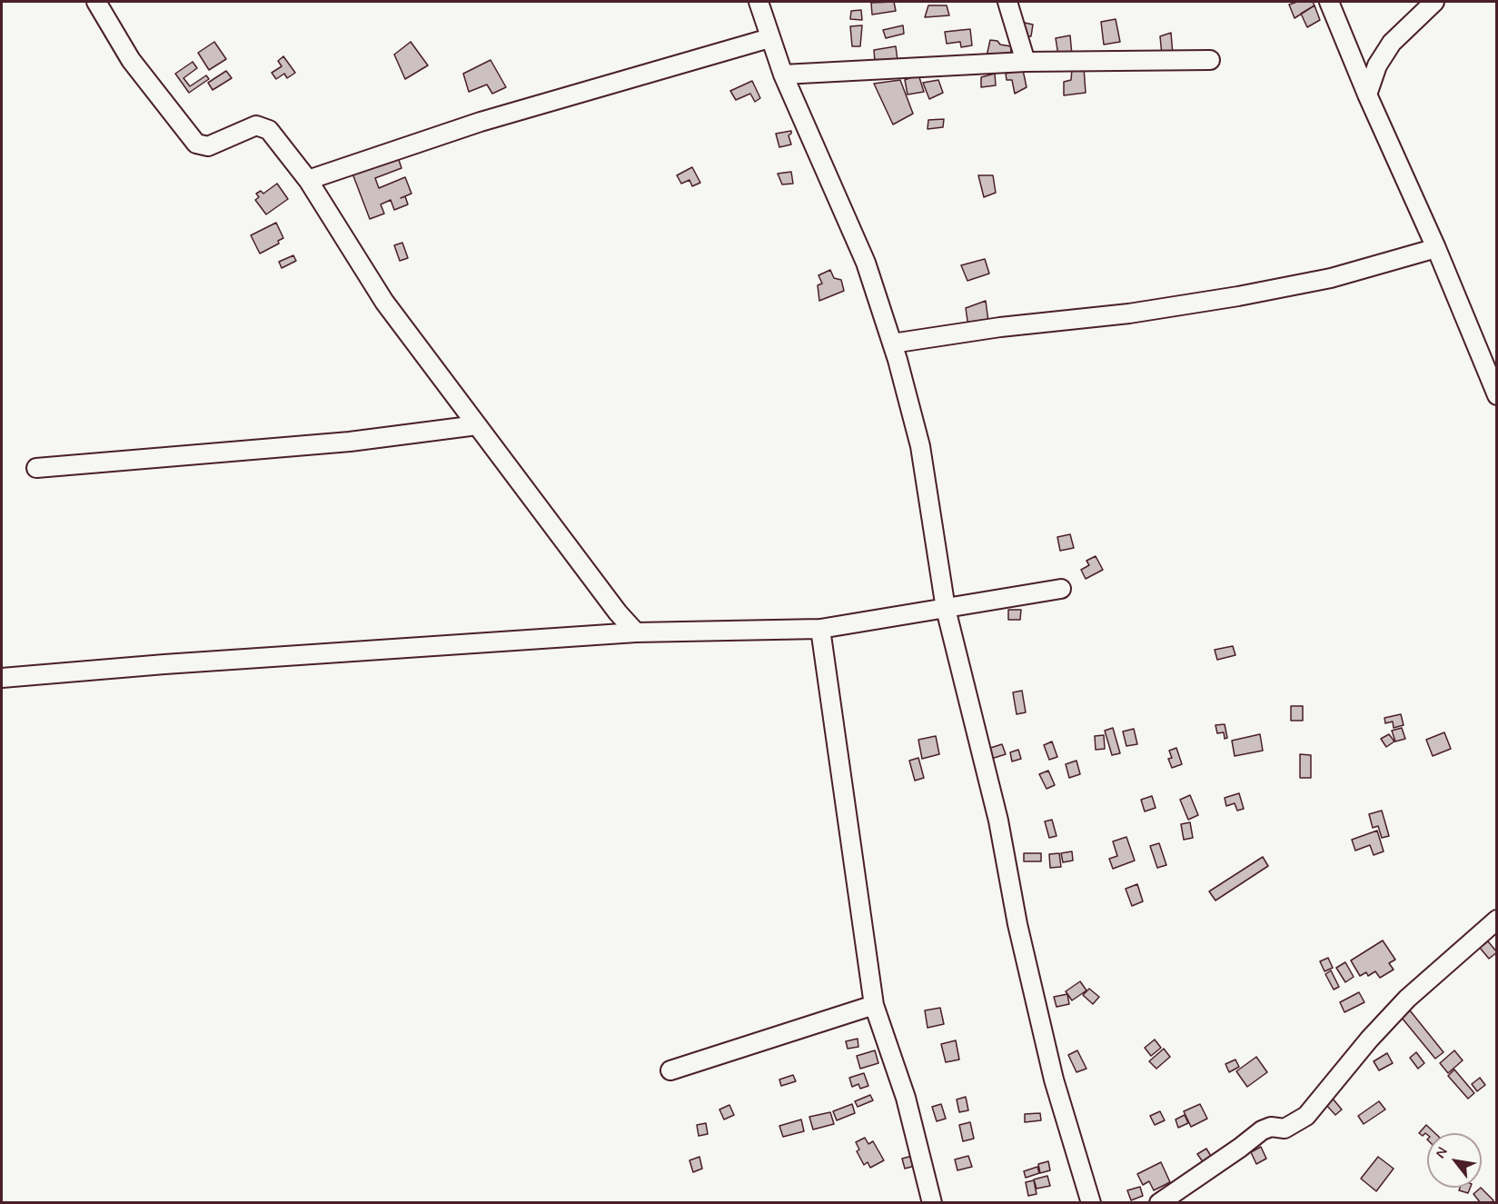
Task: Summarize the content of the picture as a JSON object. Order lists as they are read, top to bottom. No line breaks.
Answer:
{"north":"top left"}
